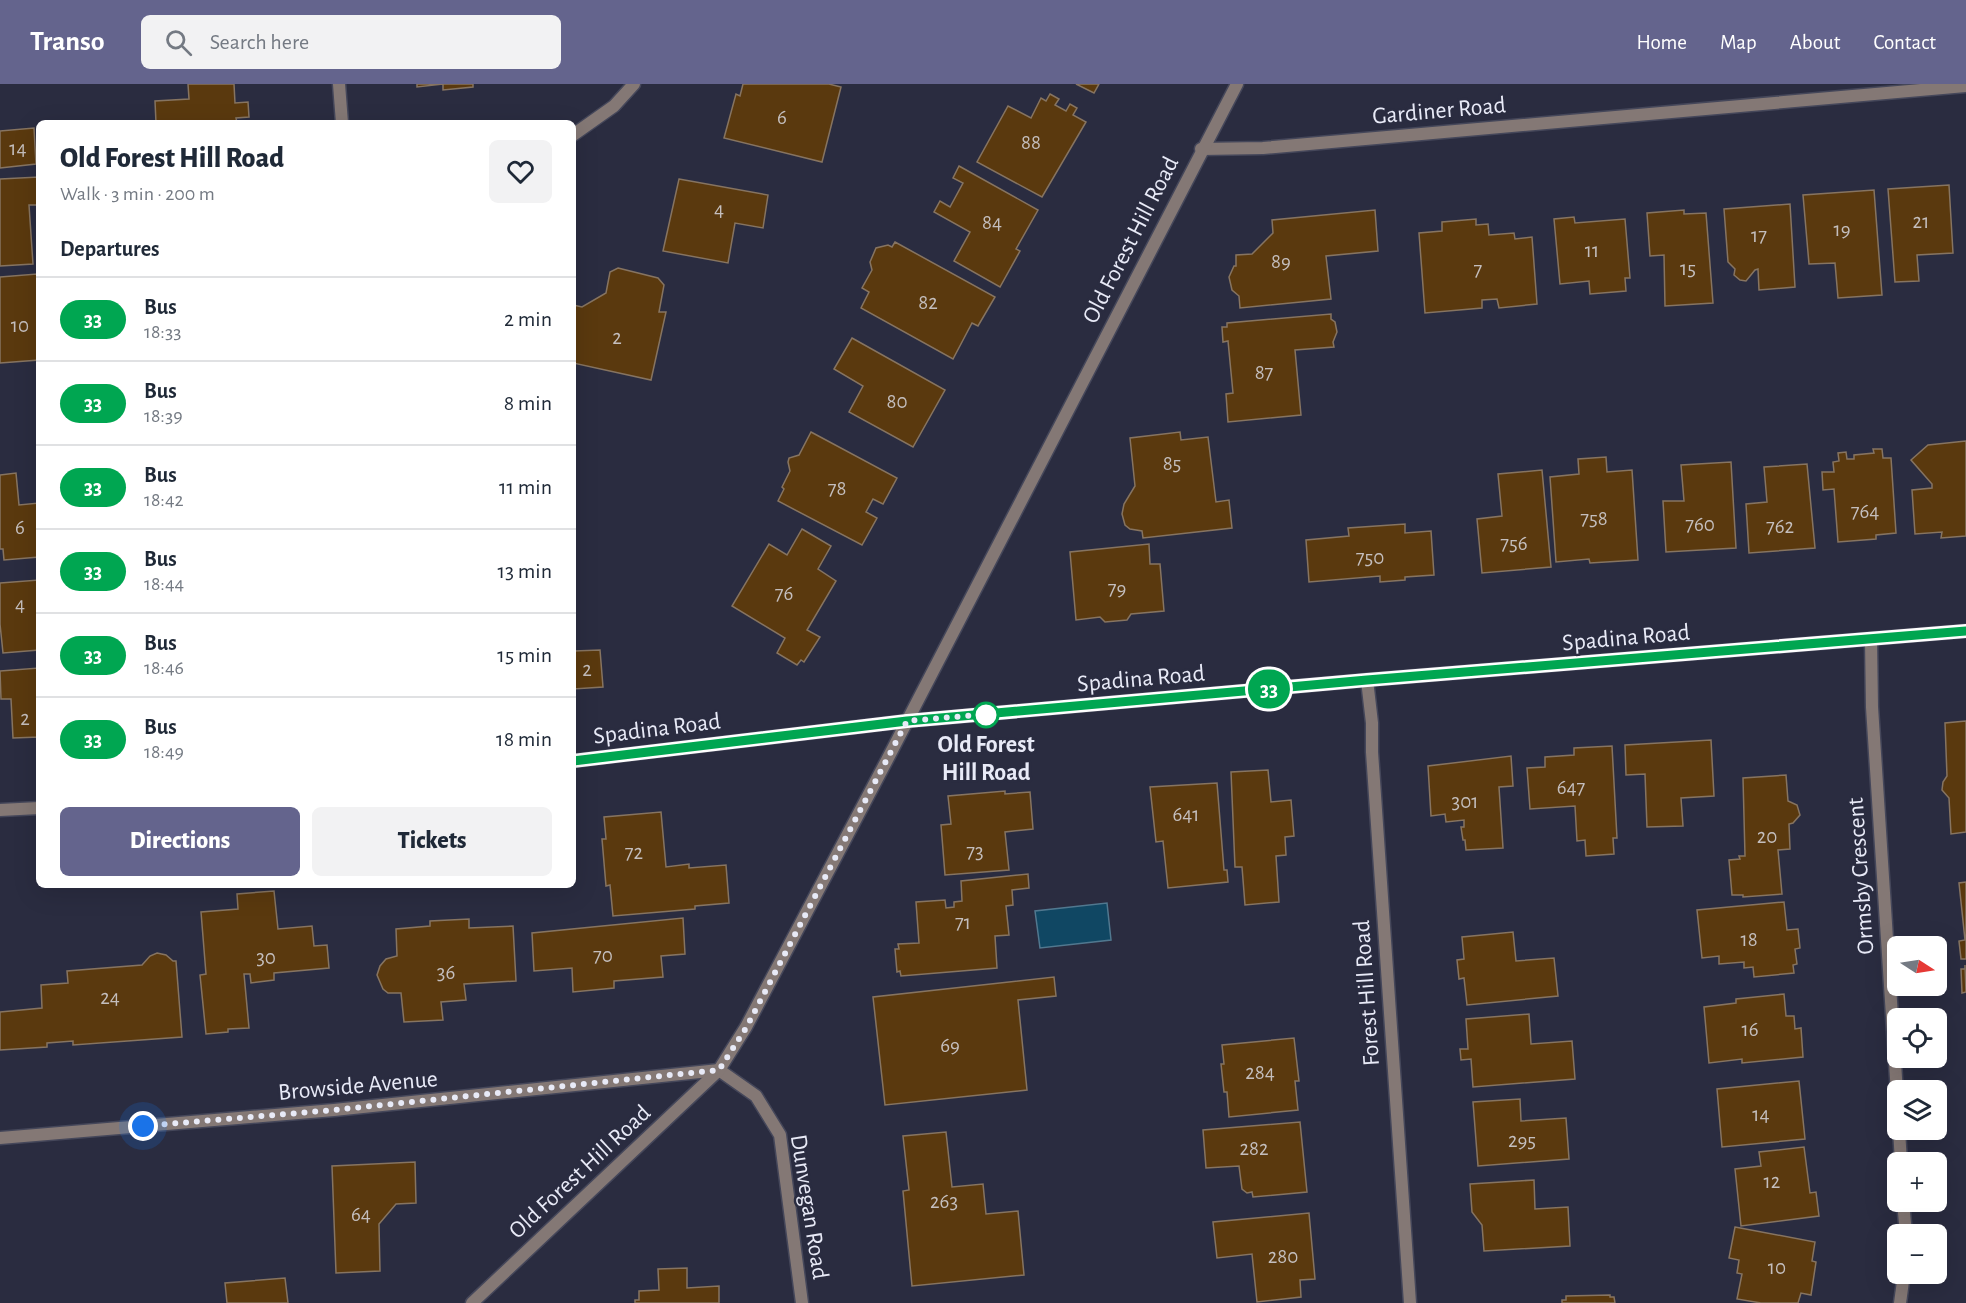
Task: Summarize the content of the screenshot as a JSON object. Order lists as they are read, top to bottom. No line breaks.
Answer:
{"streets":{"street":["Gardiner Road","Old Forest Hill Road","Spadina Road","Ormsby Crescent","Forest Hill Road","Browside Avenue","Dunvegan Road"]},"crossings":[["Gardiner Road","Old Forest Hill Road"],["Old Forest Hill Road","Spadina Road"],["Old Forest Hill Road","Browside Avenue"],["Old Forest Hill Road","Dunvegan Road"],["Spadina Road","Ormsby Crescent"],["Spadina Road","Forest Hill Road"],["Browside Avenue","Dunvegan Road"]],"places":["Old Forest Hill Road"],"lines":["bus line 33"],"house_numbers":["6","88","14","4","21","84","19","17","11","89","15","7","82","10","2","87","80","85","78","764","758","760","762","6","756","750","79","76","4","2","2","647","301","641","20","73","72","71","18","70","30","36","24","16","69","284","14","295","282","12","263","64","280","10"],"north":"right","page":{"header":"Transo","search":"Search here","nav":["Home","Map","About","Contact"],"on_map":"33","heading":[["Old Forest Hill Road","Walk · 3 min · 200 m"],"Departures"],"list":[{"mark":"33","name":"Bus","note":"18:33","value":"2 min"},{"mark":"33","name":"Bus","note":"18:39","value":"8 min"},{"mark":"33","name":"Bus","note":"18:42","value":"11 min"},{"mark":"33","name":"Bus","note":"18:44","value":"13 min"},{"mark":"33","name":"Bus","note":"18:46","value":"15 min"},{"mark":"33","name":"Bus","note":"18:49","value":"18 min"}],"buttons":["Directions","Tickets"],"map_buttons":["+","−"]}}
